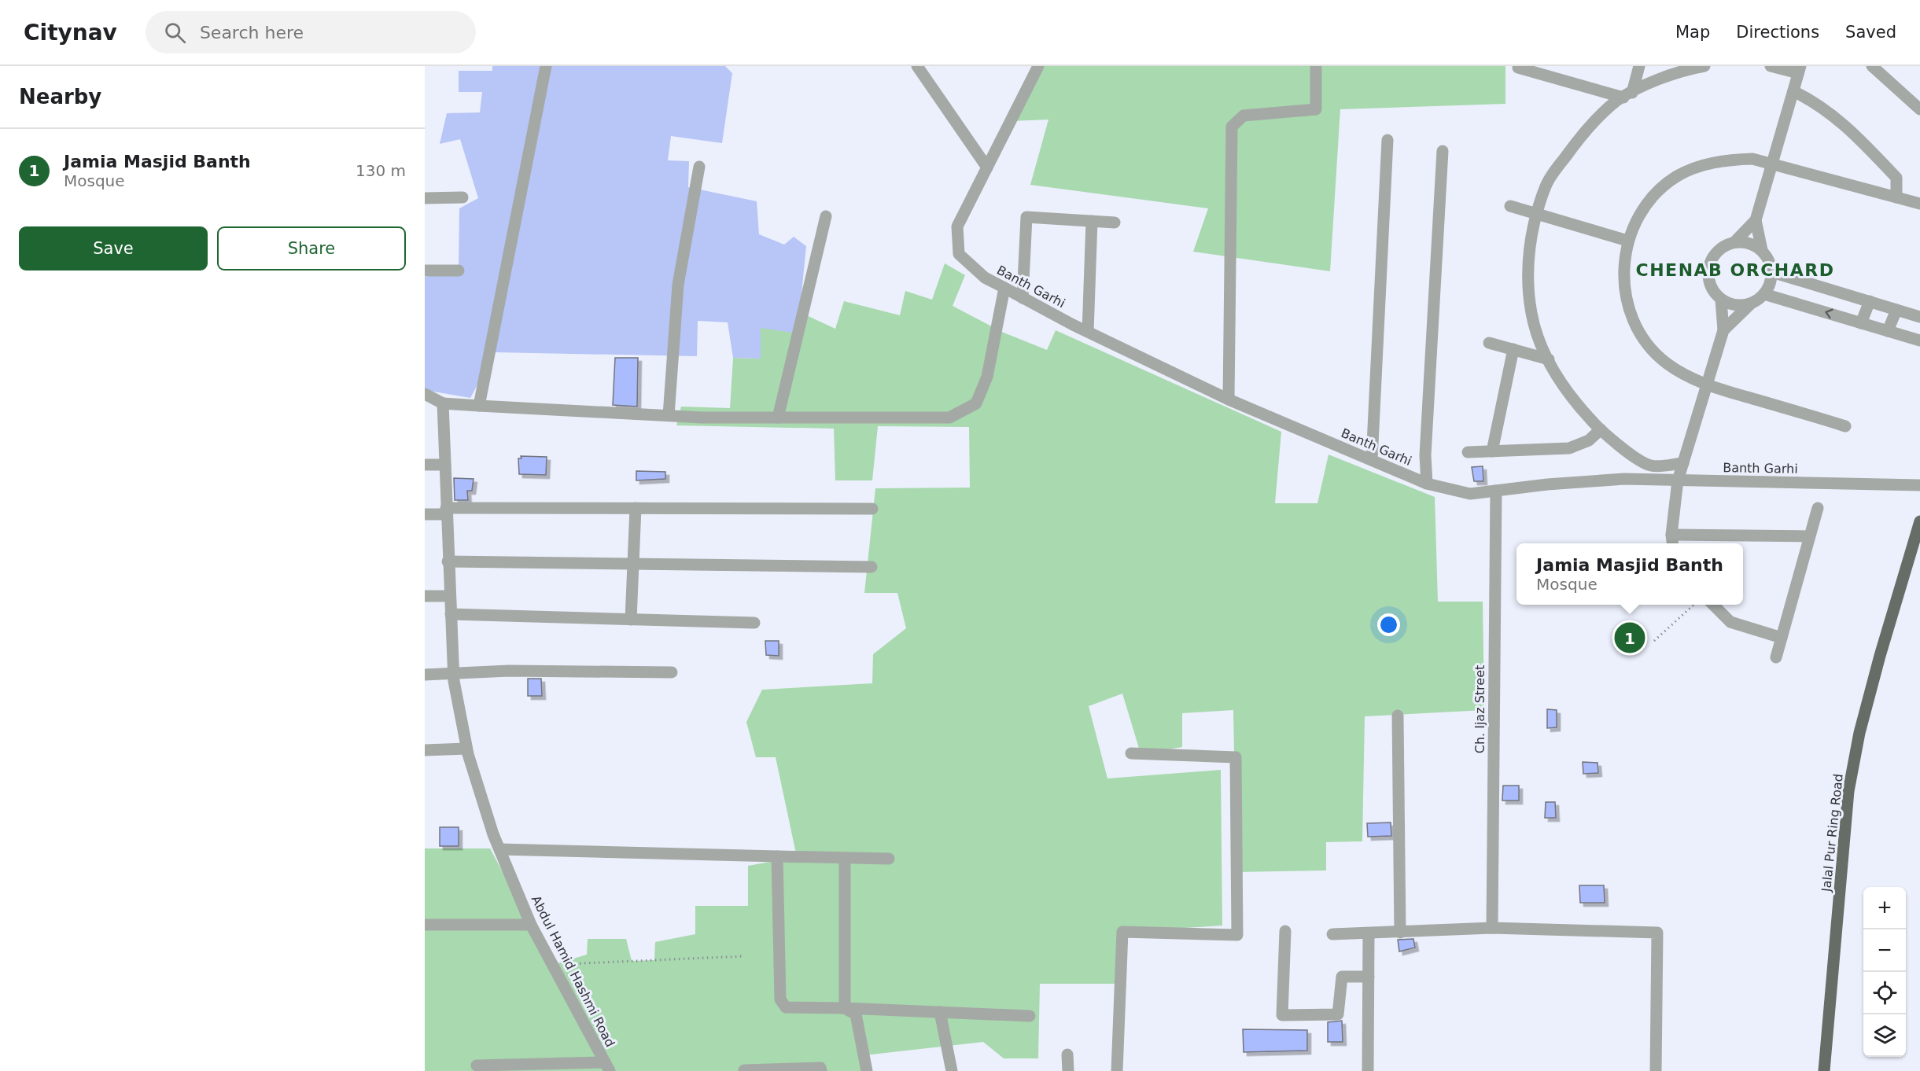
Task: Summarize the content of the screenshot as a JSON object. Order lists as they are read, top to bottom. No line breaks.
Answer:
{"streets":{"main road":["Jalal Pur Ring Road"],"street":["Banth Garhi","Ch. Ijaz Street","Abdul Hamid Hashmi Road"]},"crossings":[["Banth Garhi","Ch. Ijaz Street"]],"districts":["CHENAB ORCHARD"],"page":{"header":"Citynav","search":"Search here","nav":["Map","Directions","Saved"],"heading":"Nearby","list":[{"mark":"1","name":"Jamia Masjid Banth","note":"Mosque","value":"130 m"}],"buttons":["Save","Share"],"popup":["Jamia Masjid Banth","Mosque"],"pins":"1","map_buttons":["+","−"]}}
